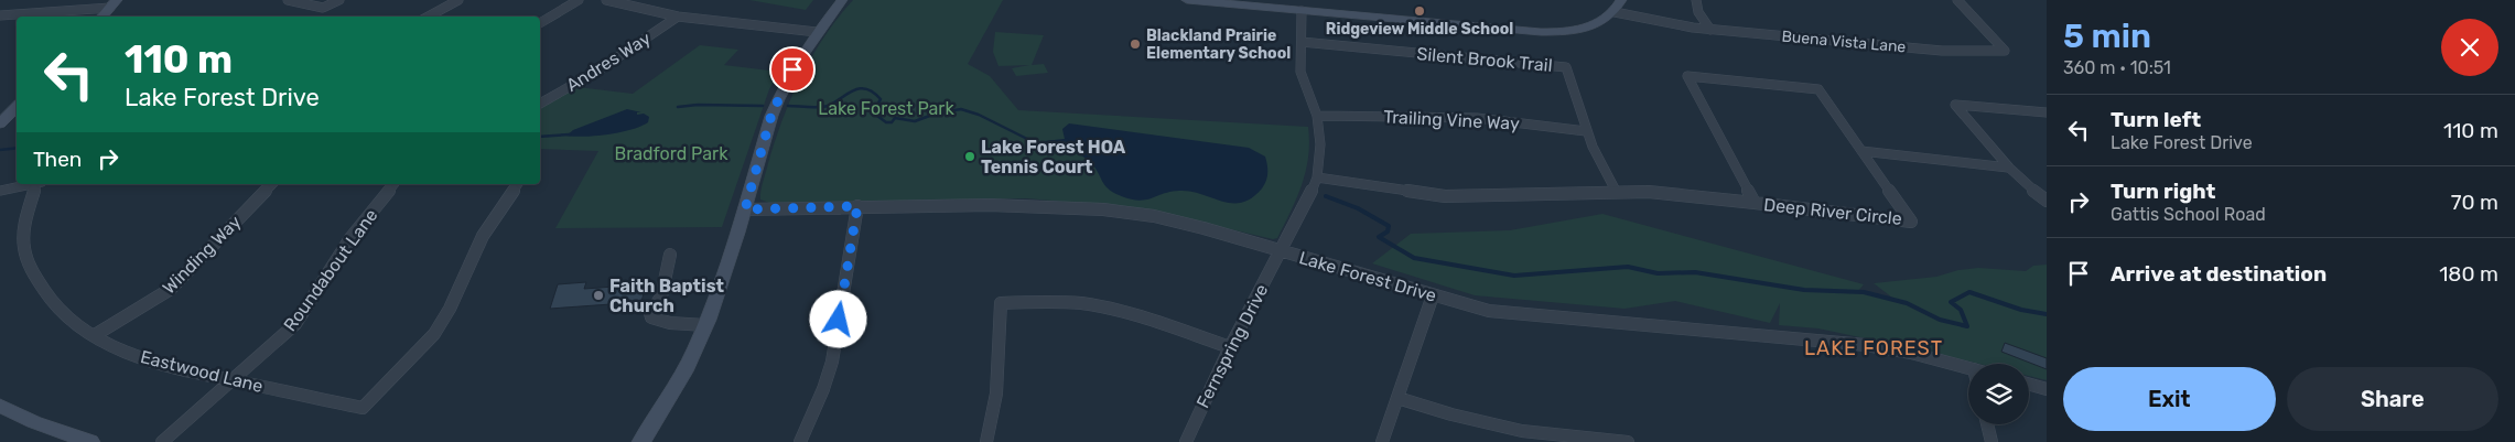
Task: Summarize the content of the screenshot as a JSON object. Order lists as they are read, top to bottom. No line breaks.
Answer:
{"streets":{"street":["Buena Vista Lane","Silent Brook Trail","Andres Way","Trailing Vine Way","Deep River Circle","Winding Way","Roundabout Lane","Lake Forest Drive","Fernspring Drive","Eastwood Lane"]},"crossings":[["Silent Brook Trail","Trailing Vine Way"],["Silent Brook Trail","Deep River Circle"],["Silent Brook Trail","Fernspring Drive"],["Trailing Vine Way","Fernspring Drive"],["Deep River Circle","Fernspring Drive"],["Winding Way","Eastwood Lane"],["Roundabout Lane","Eastwood Lane"],["Lake Forest Drive","Fernspring Drive"]],"districts":["LAKE FOREST"],"parks":["Lake Forest Park","Bradford Park"],"places":["Ridgeview Middle School","Blackland Prairie Elementary School","Lake Forest HOA Tennis Court","Faith Baptist Church"],"page":{"heading":["5 min","360 m · 10:51"],"turn":["110 m","Lake Forest Drive"],"list":[{"name":"Turn left","note":"Lake Forest Drive","value":"110 m"},{"name":"Turn right","note":"Gattis School Road","value":"70 m"},{"name":"Arrive at destination","value":"180 m"}],"then":"Then","buttons":["Exit","Share"]}}
